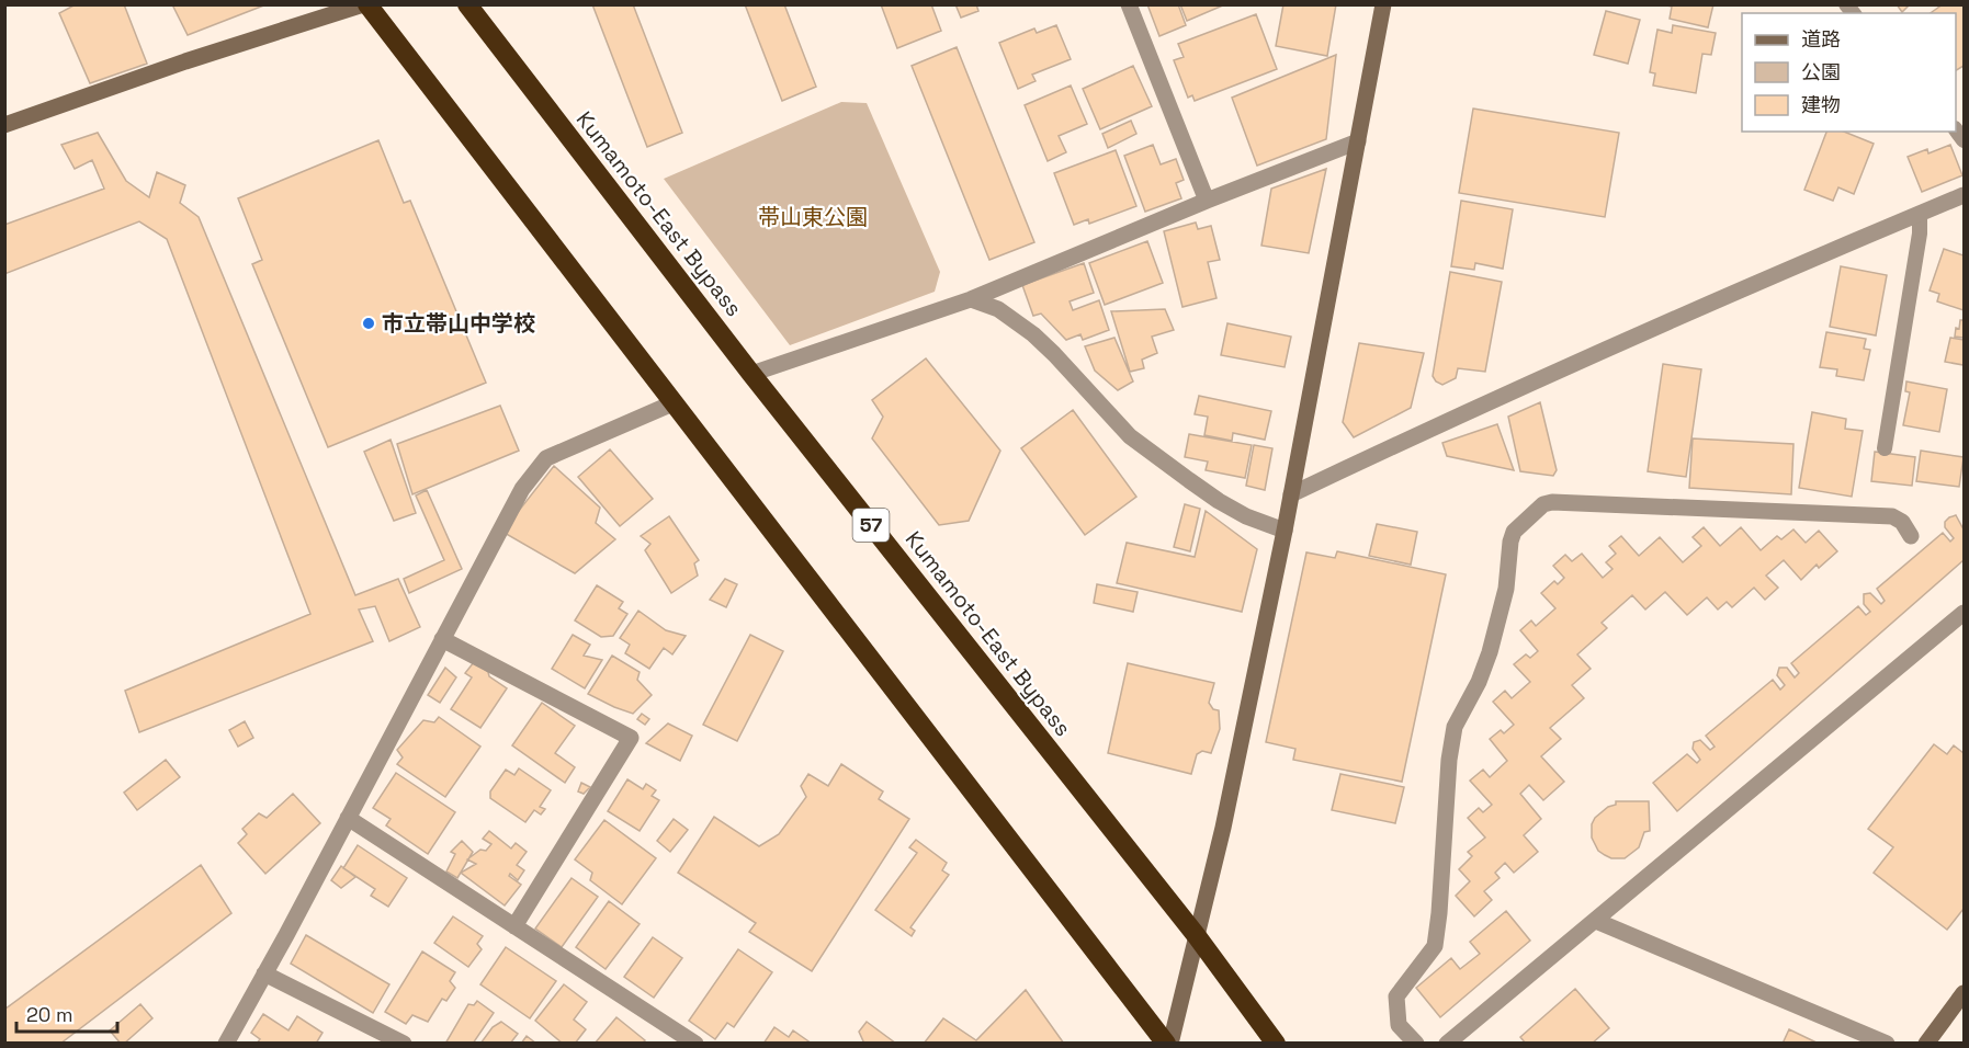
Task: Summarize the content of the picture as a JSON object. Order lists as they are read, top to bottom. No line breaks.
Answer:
{"streets":{"highway":["Kumamoto-East Bypass","57"]},"parks":["帯山東公園"],"places":["市立帯山中学校"],"legend":["道路","公園","建物"],"scale_bar":"20 m"}
